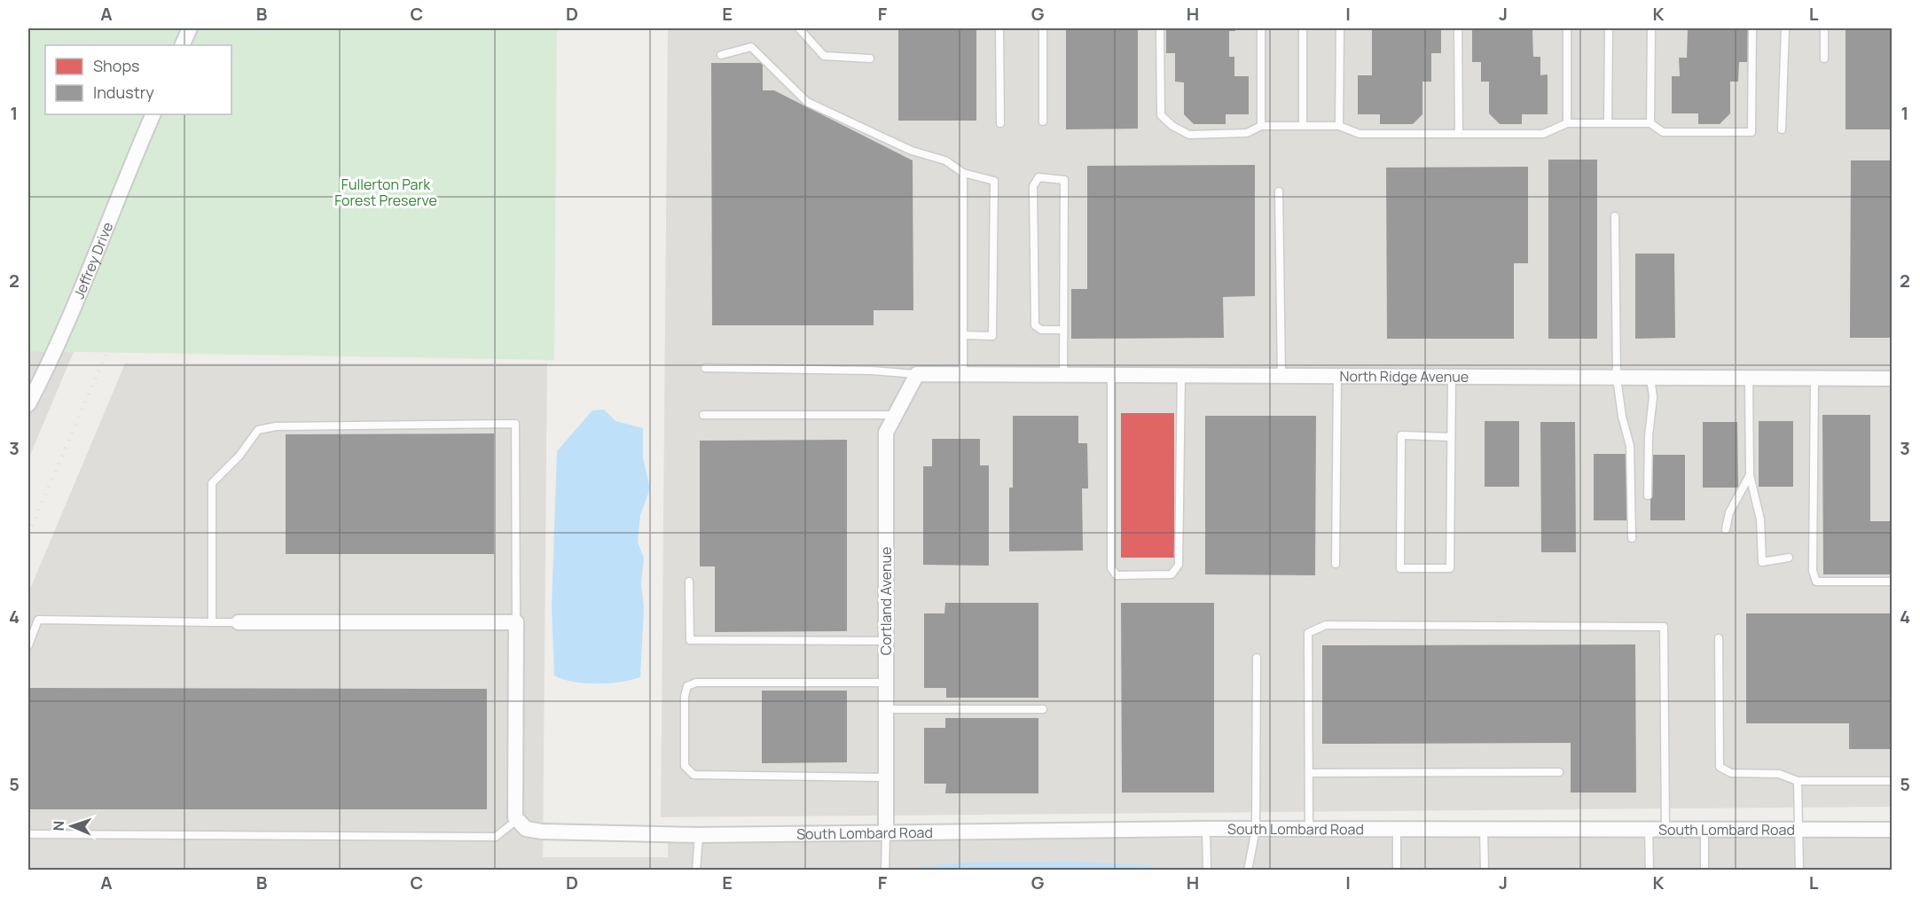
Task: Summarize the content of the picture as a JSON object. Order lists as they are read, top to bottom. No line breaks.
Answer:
{"streets":{"street":["Jeffrey Drive","North Ridge Avenue","Cortland Avenue","South Lombard Road"]},"crossings":[["North Ridge Avenue","Cortland Avenue"],["Cortland Avenue","South Lombard Road"]],"parks":["Fullerton Park Forest Preserve"],"legend":["Shops","Industry"],"north":"left","grid":{"columns":["A","B","C","D","E","F","G","H","I","J","K","L"],"rows":["1","2","3","4","5"]}}
